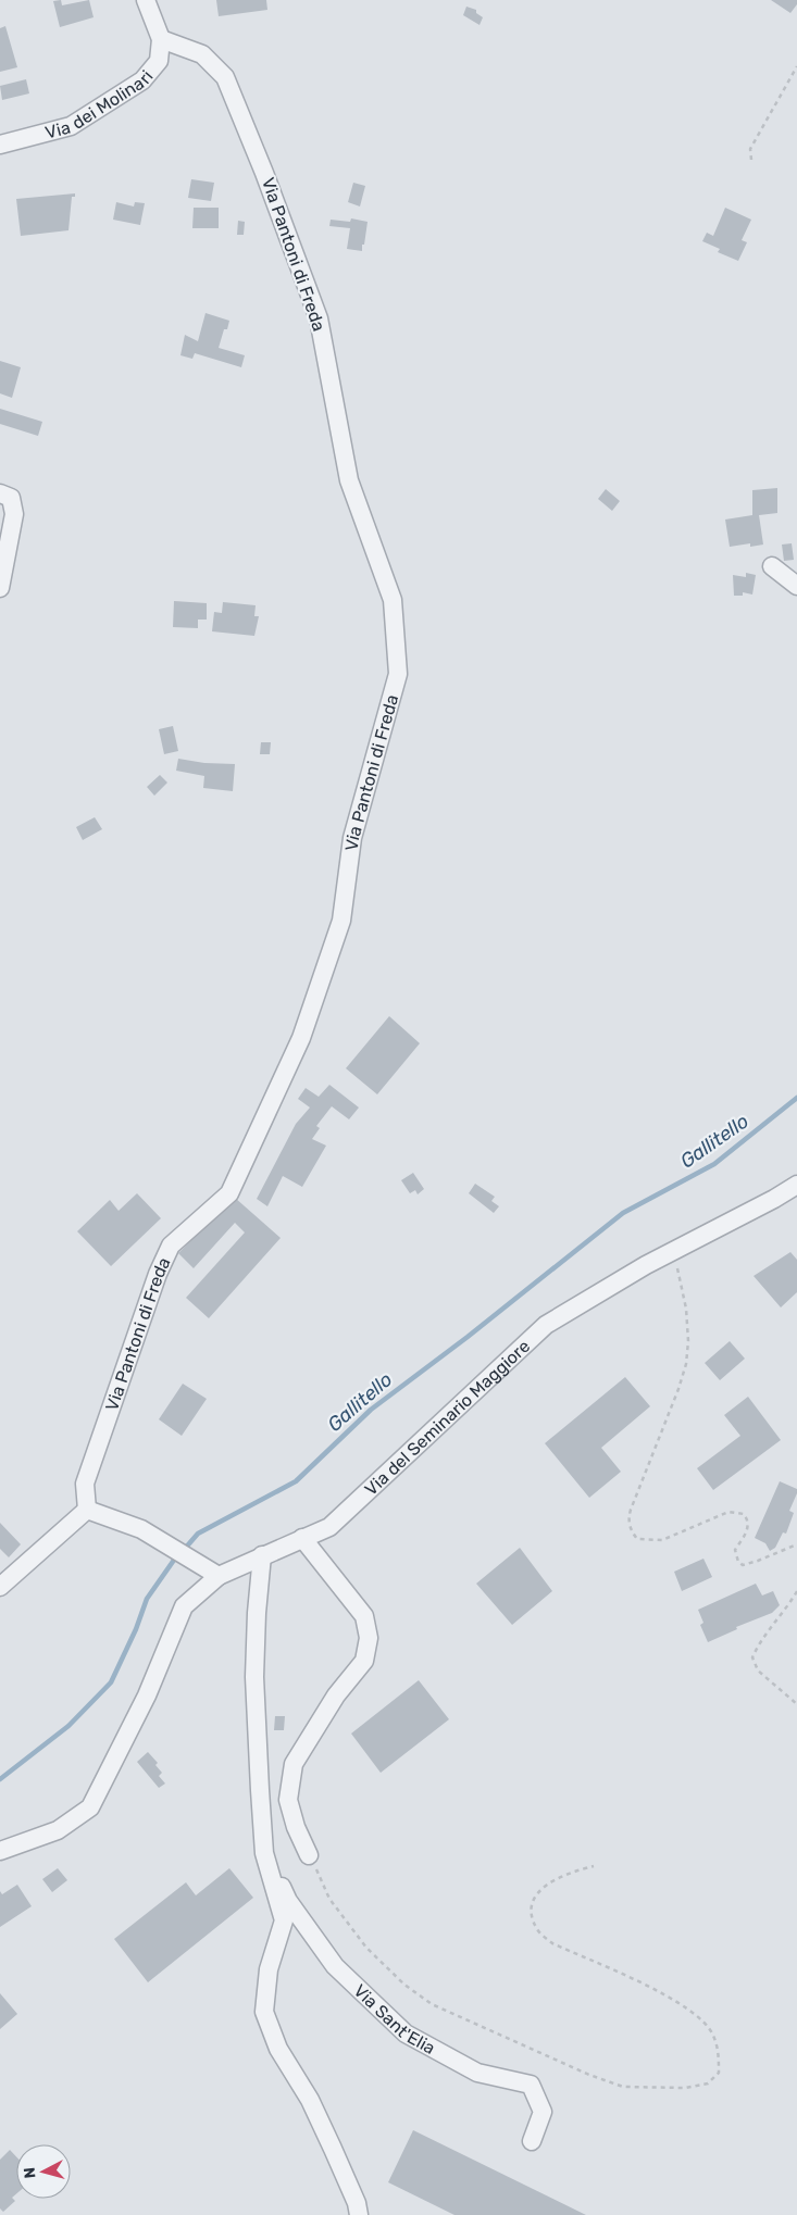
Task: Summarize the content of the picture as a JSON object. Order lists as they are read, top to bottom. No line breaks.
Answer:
{"streets":{"street":["Via dei Molinari","Via Pantoni di Freda","Via del Seminario Maggiore","Via Sant'Elia"]},"crossings":[["Via dei Molinari","Via Pantoni di Freda"],["Via del Seminario Maggiore","Via Sant'Elia"]],"water":["Gallitello"],"north":"left"}
